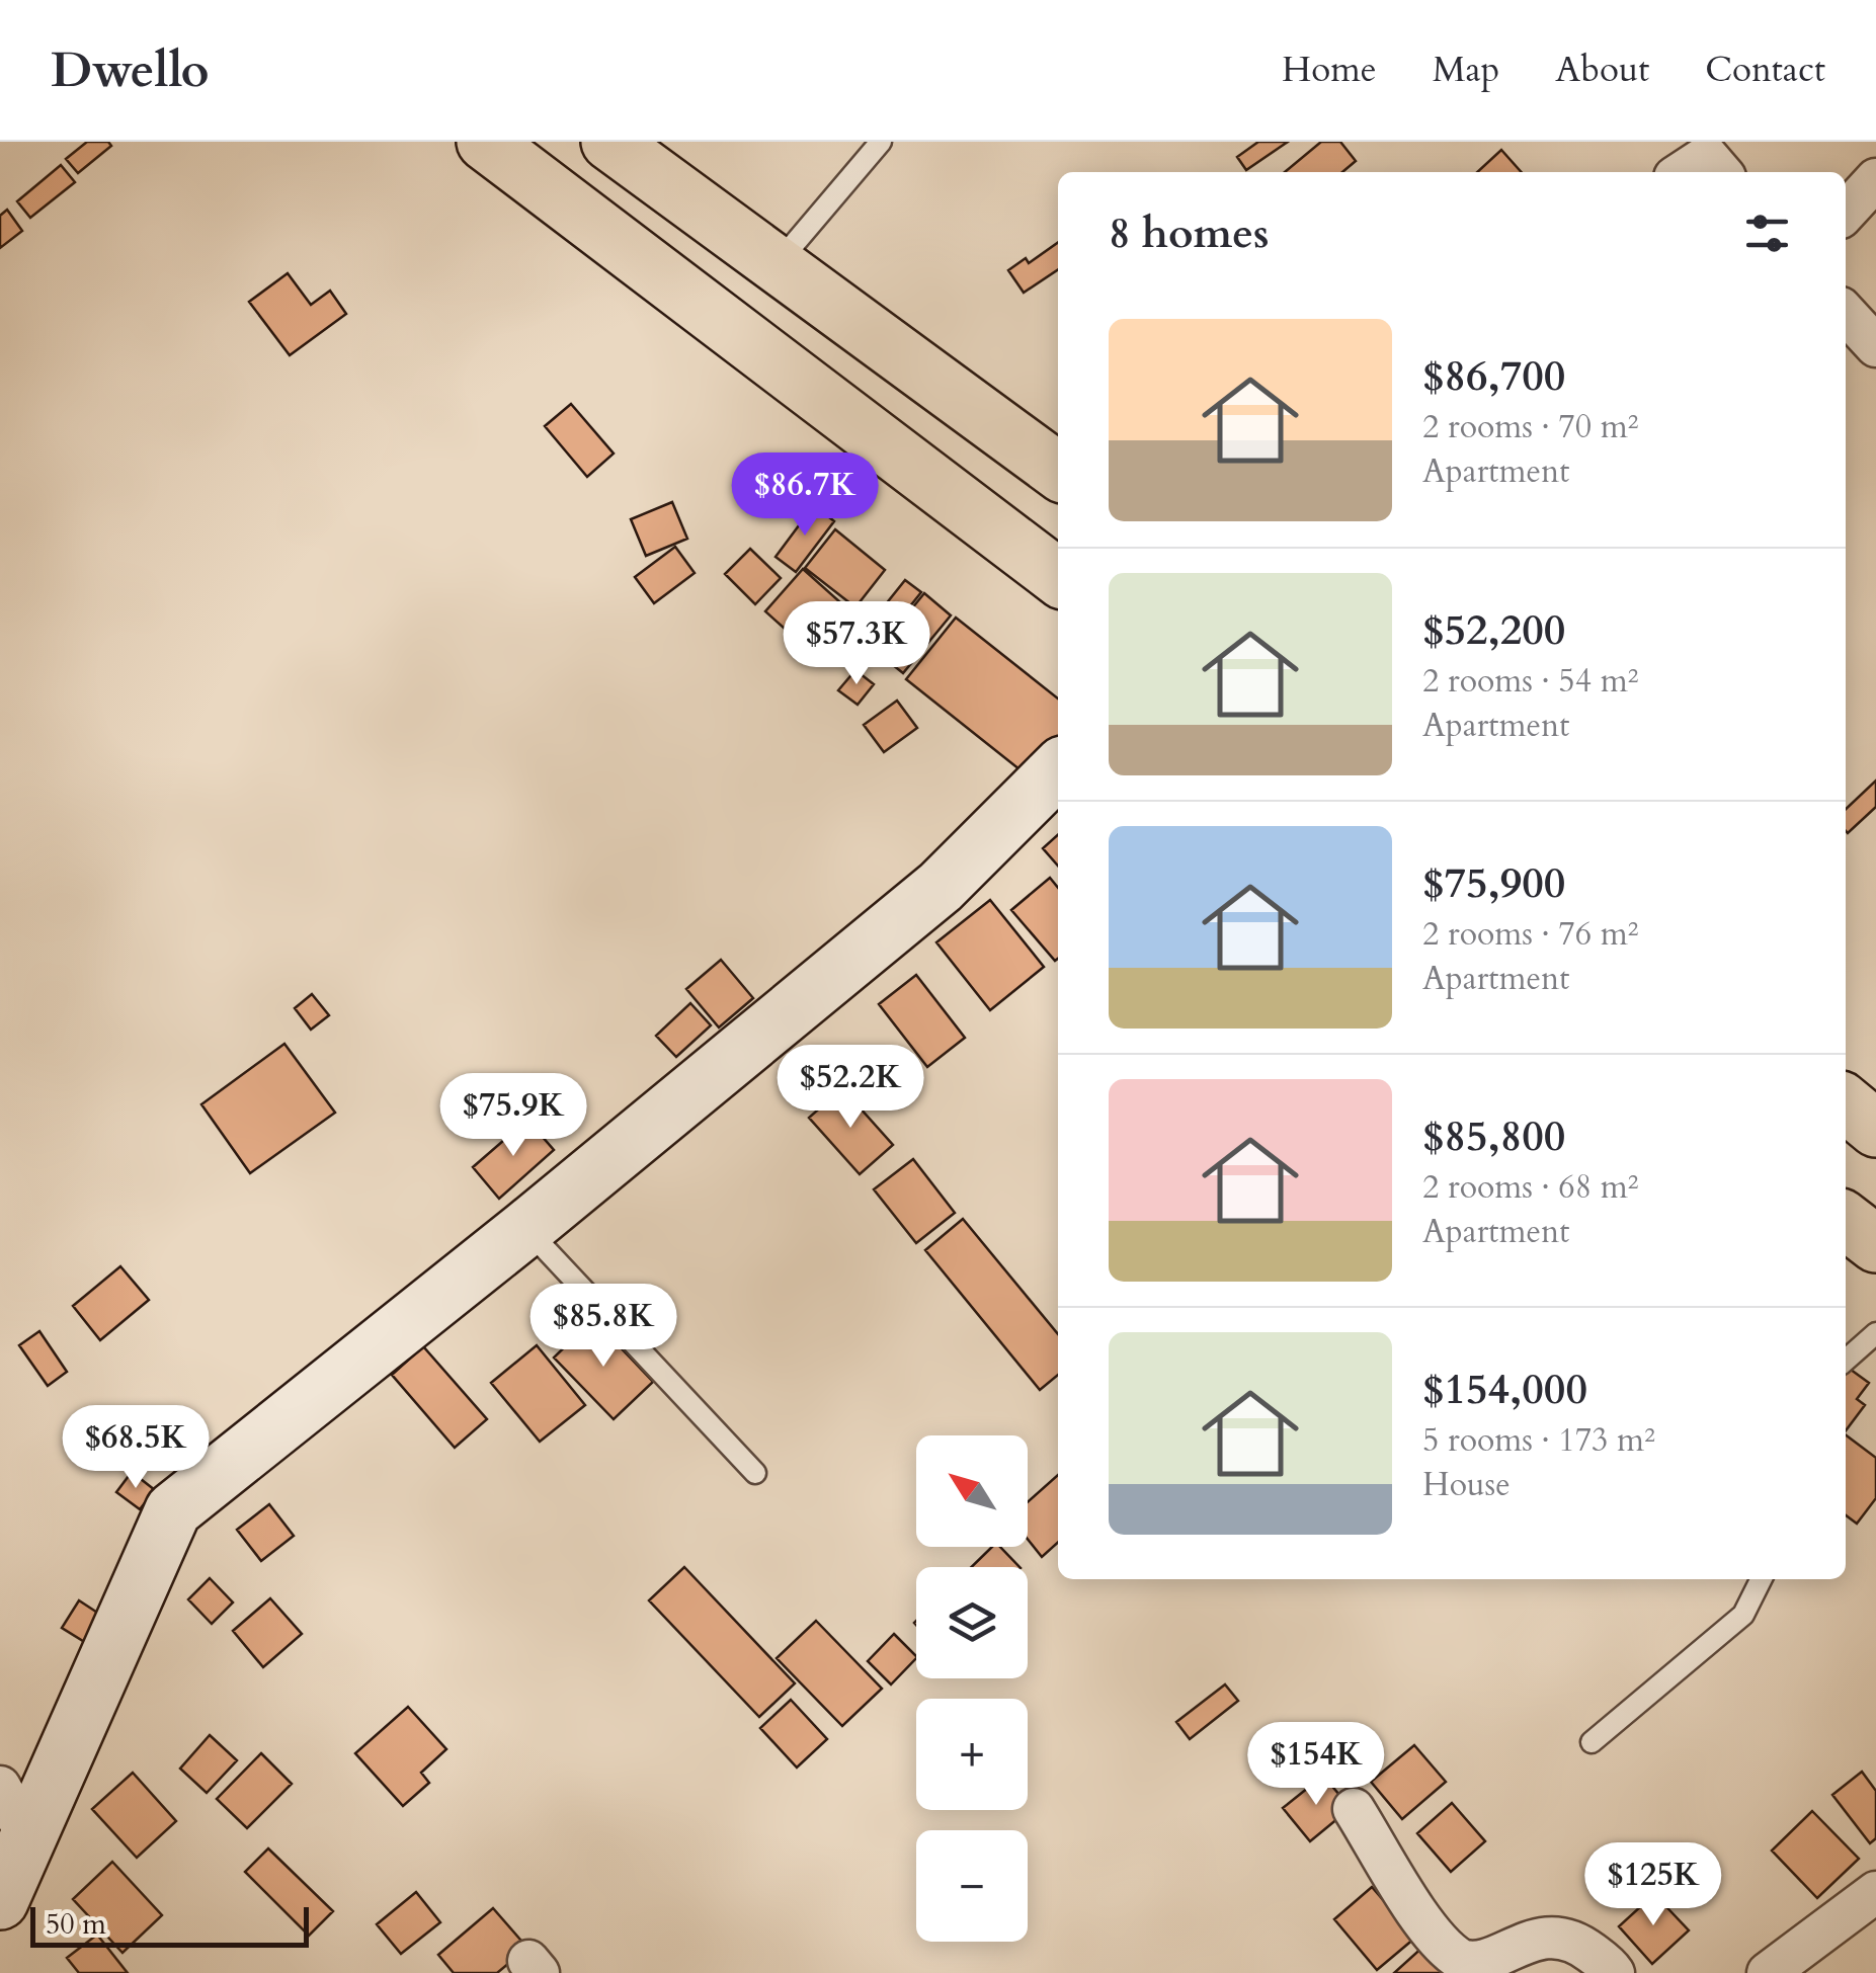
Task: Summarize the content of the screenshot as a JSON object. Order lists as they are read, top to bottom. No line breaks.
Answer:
{"scale_bar":"50 m","north":"top left","page":{"header":"Dwello","nav":["Home","Map","About","Contact"],"heading":"8 homes","list":[{"name":"$86,700","note":"2 rooms · 70 m² · Apartment"},{"name":"$52,200","note":"2 rooms · 54 m² · Apartment"},{"name":"$75,900","note":"2 rooms · 76 m² · Apartment"},{"name":"$85,800","note":"2 rooms · 68 m² · Apartment"},{"name":"$154,000","note":"5 rooms · 173 m² · House"}],"price":["$86.7K","$57.3K","$52.2K","$75.9K","$85.8K","$68.5K","$154K","$125K"],"map_buttons":["+","−"],"scale":"50 m"}}
